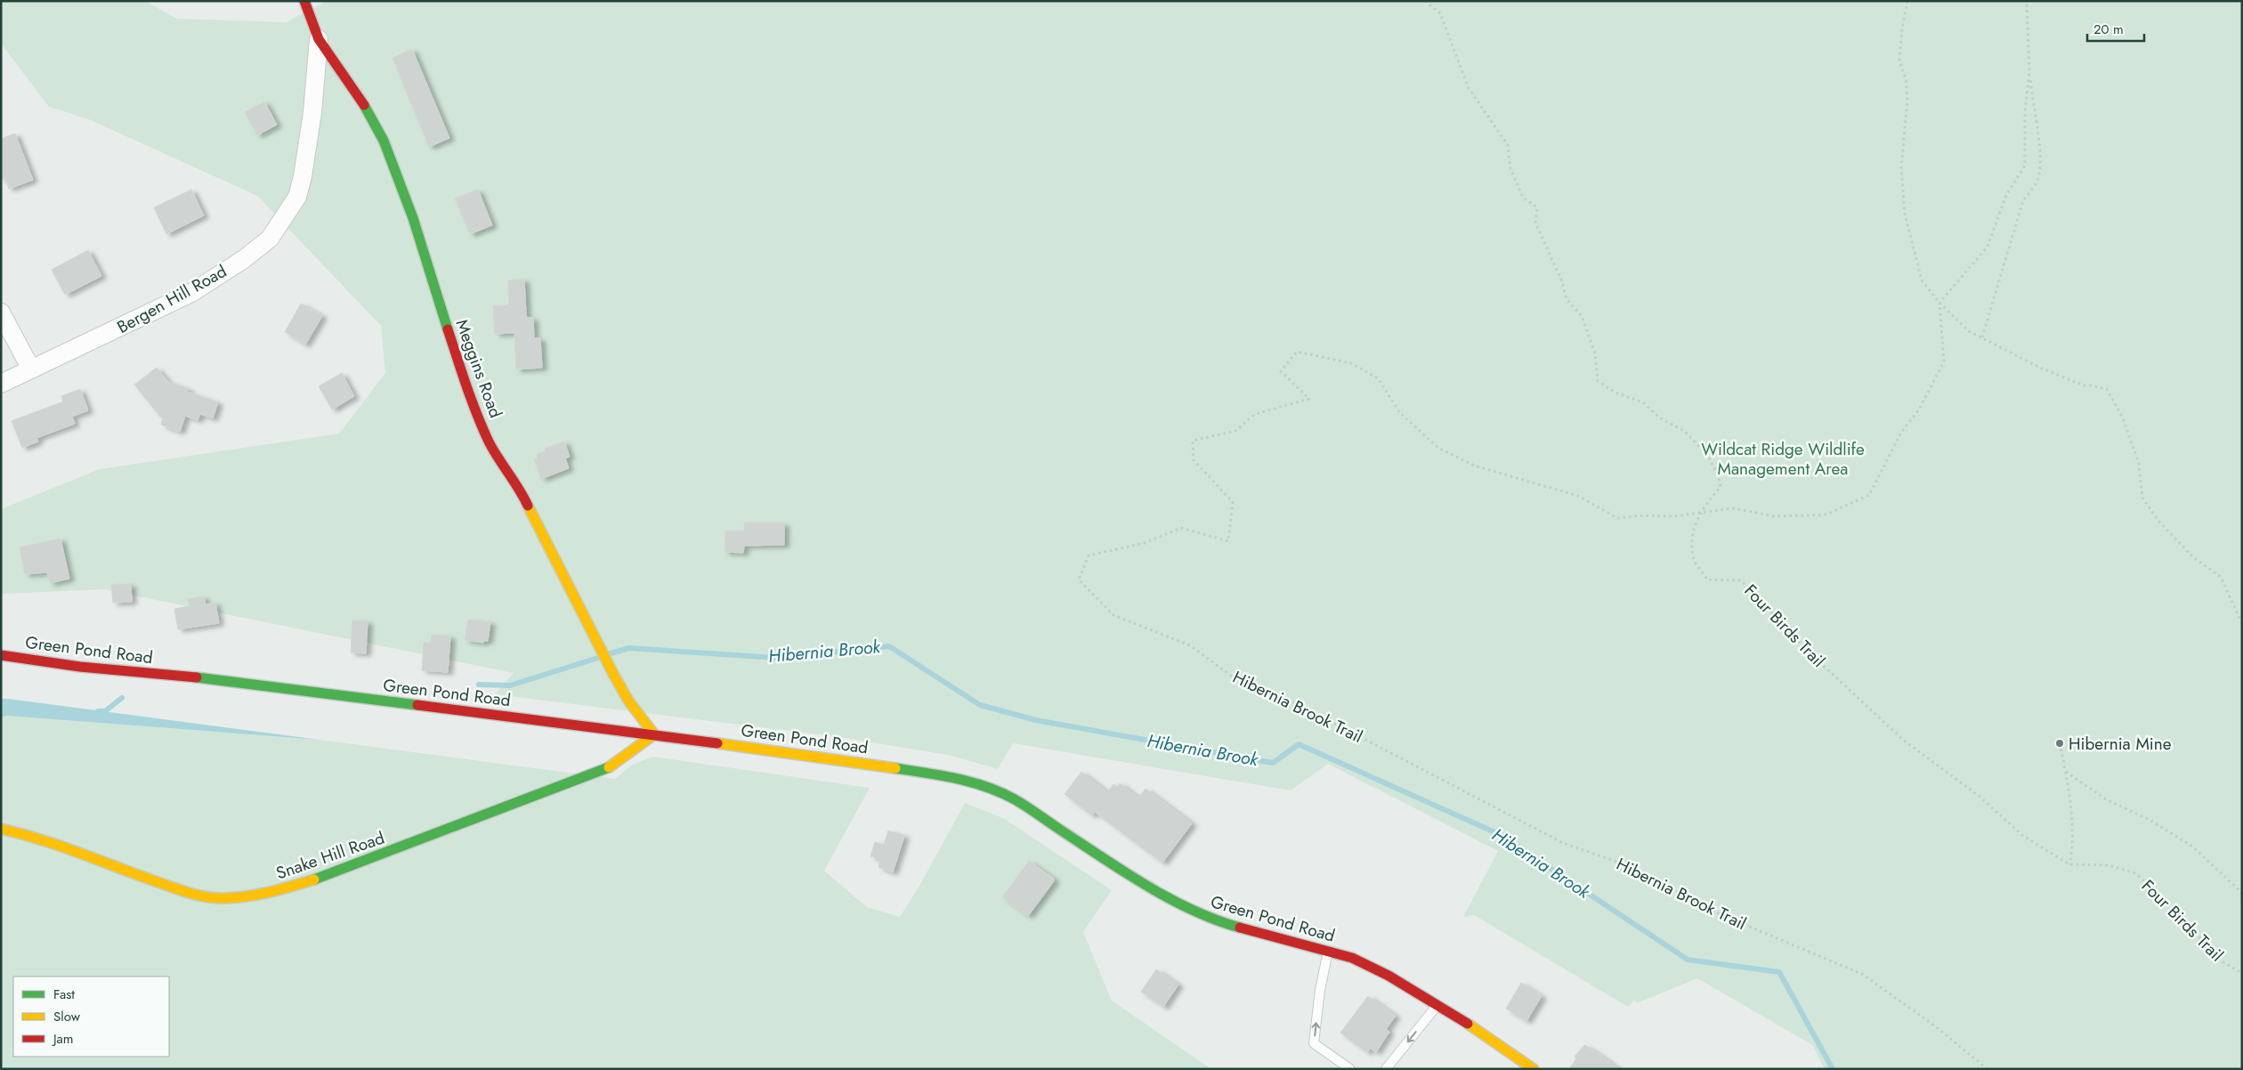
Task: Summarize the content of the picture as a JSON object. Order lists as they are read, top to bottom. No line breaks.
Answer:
{"streets":{"main road":["Meggins Road","Green Pond Road","Snake Hill Road"],"street":["Bergen Hill Road"],"path":["Four Birds Trail","Hibernia Brook Trail"]},"crossings":[["Bergen Hill Road","Meggins Road"],["Meggins Road","Green Pond Road"],["Meggins Road","Snake Hill Road"],["Four Birds Trail","Hibernia Brook Trail"],["Green Pond Road","Snake Hill Road"]],"water":["Hibernia Brook"],"parks":["Wildcat Ridge Wildlife Management Area"],"places":["Hibernia Mine"],"legend":["Fast","Slow","Jam"],"scale_bar":"20 m"}
